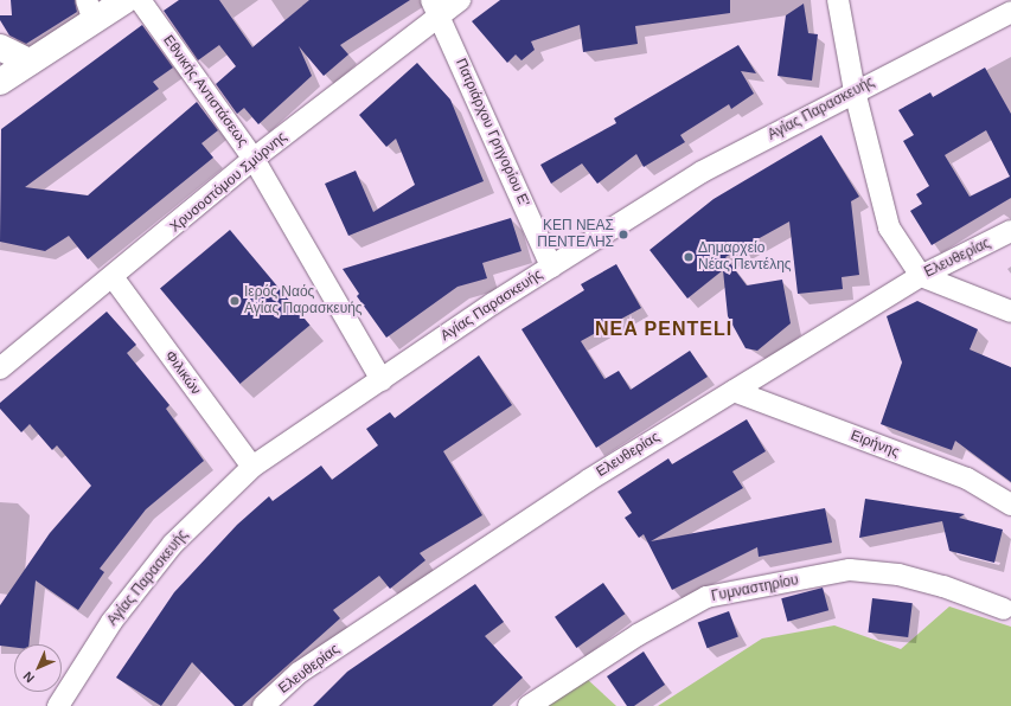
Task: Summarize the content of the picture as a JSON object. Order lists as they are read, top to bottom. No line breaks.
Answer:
{"streets":{"street":["Εθνικής Αντιστάσεως","Αγίας Παρασκευής","Πατριάρχου Γρηγορίου Ε'","Χρυσοστόμου Σμύρνης","Ελευθερίας","Φιλικών","Ειρήνης","Γυμναστηρίου"]},"crossings":[["Εθνικής Αντιστάσεως","Αγίας Παρασκευής"],["Εθνικής Αντιστάσεως","Χρυσοστόμου Σμύρνης"],["Αγίας Παρασκευής","Πατριάρχου Γρηγορίου Ε'"],["Αγίας Παρασκευής","Φιλικών"],["Πατριάρχου Γρηγορίου Ε'","Χρυσοστόμου Σμύρνης"],["Χρυσοστόμου Σμύρνης","Φιλικών"],["Ελευθερίας","Ειρήνης"]],"districts":["NEA PENTELI"],"places":["ΚΕΠ ΝΕΑΣ ΠΕΝΤΕΛΗΣ","Δημαρχείο Νέας Πεντέλης","Ιερός Ναός Αγίας Παρασκευής"],"north":"bottom left"}
